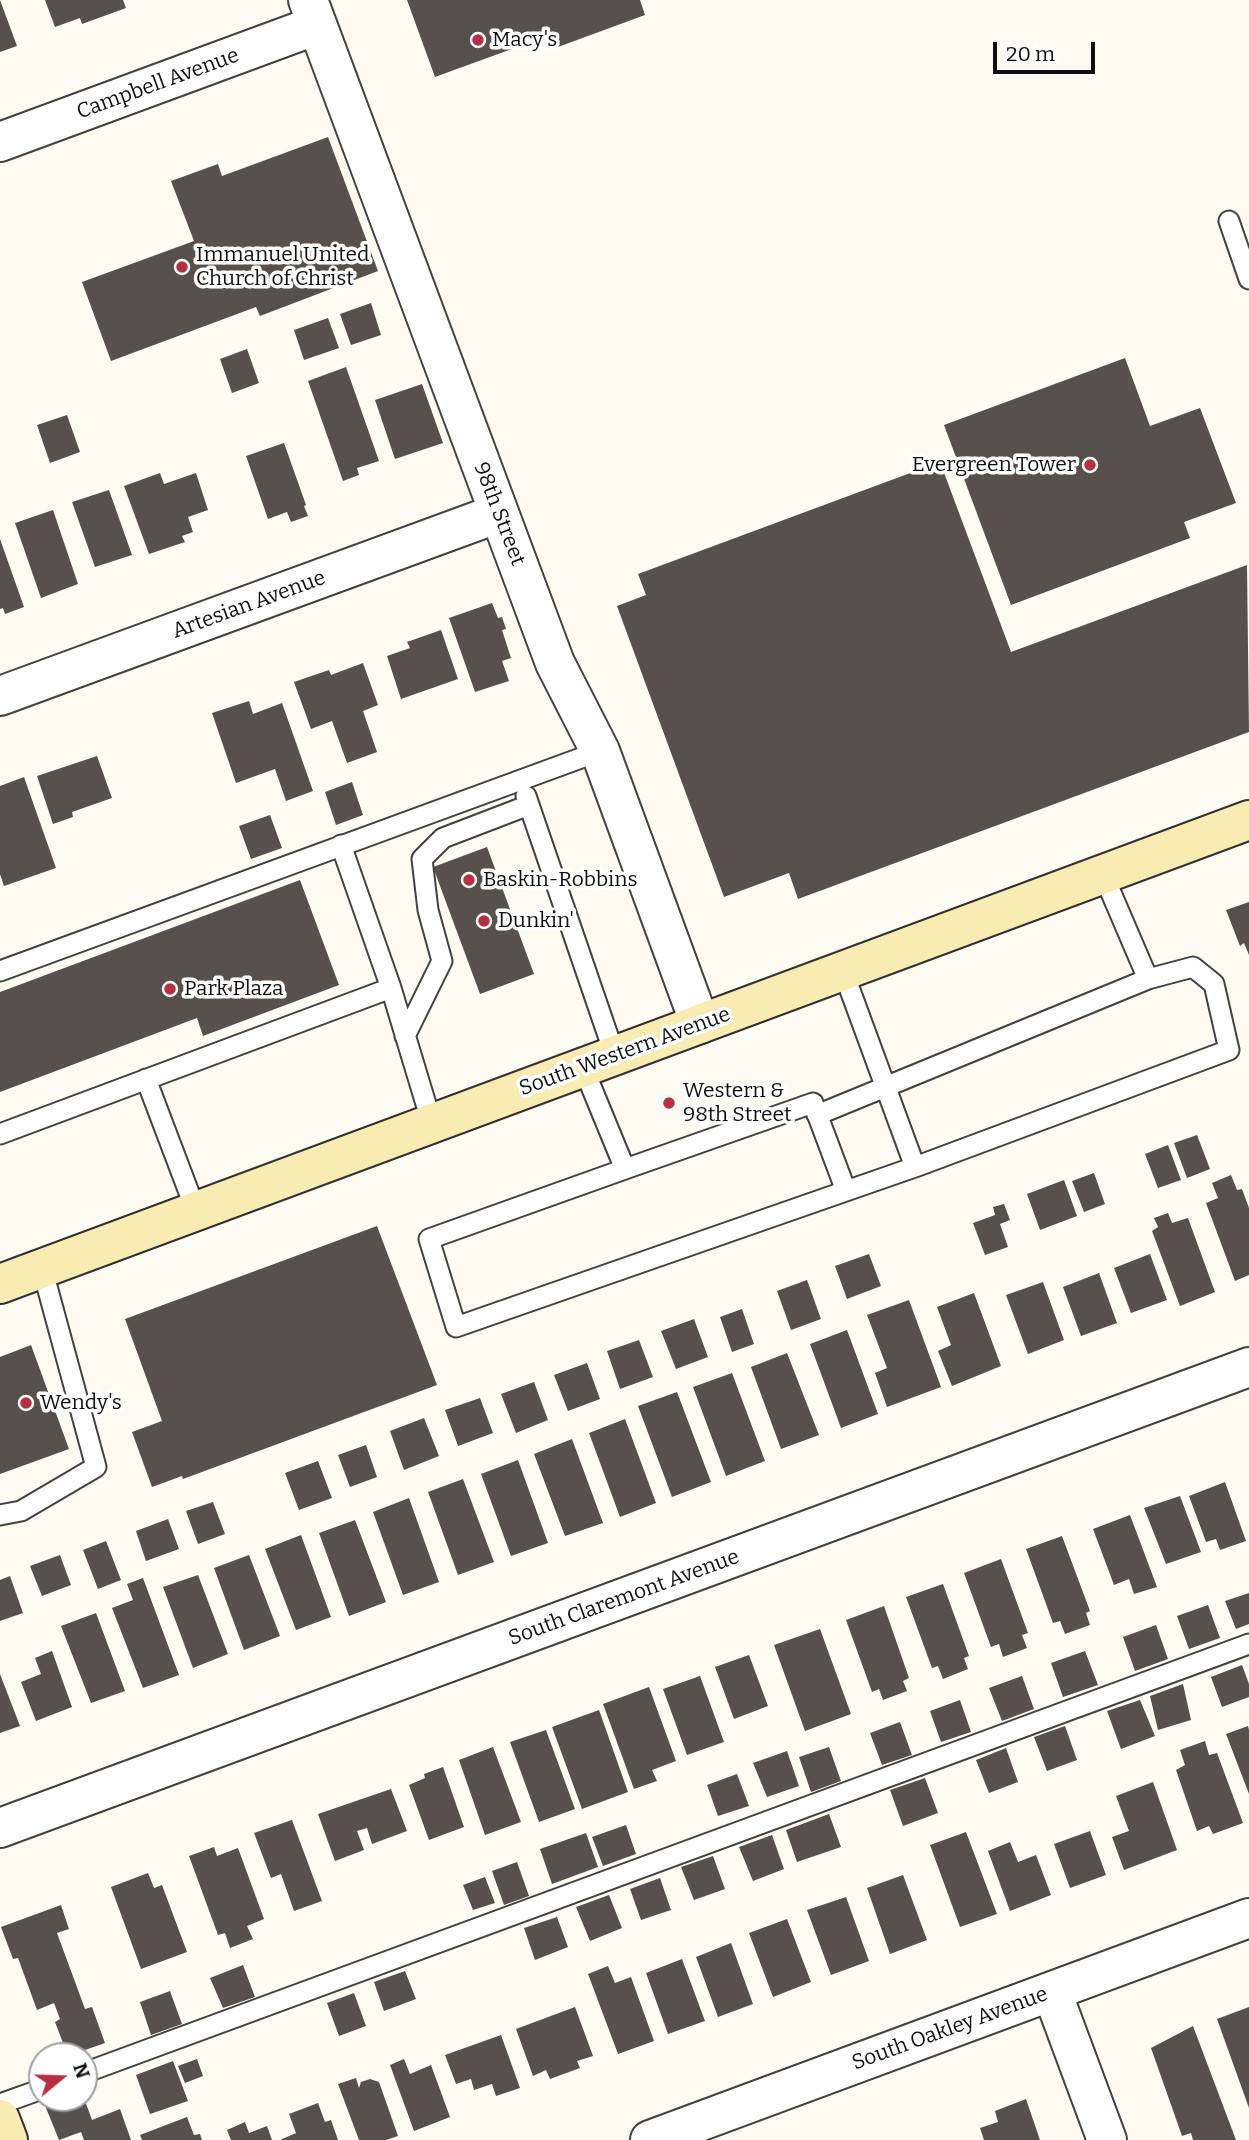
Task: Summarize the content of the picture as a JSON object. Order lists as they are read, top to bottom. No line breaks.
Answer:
{"streets":{"main road":["South Western Avenue"],"street":["Campbell Avenue","98th Street","Artesian Avenue","South Claremont Avenue","South Oakley Avenue"]},"crossings":[["Campbell Avenue","98th Street"],["98th Street","Artesian Avenue"],["98th Street","South Western Avenue"]],"places":["Macy's","Immanuel United Church of Christ","Evergreen Tower","Baskin-Robbins","Dunkin'","Park Plaza","Western & 98th Street","Wendy's"],"scale_bar":"20 m","north":"right"}
